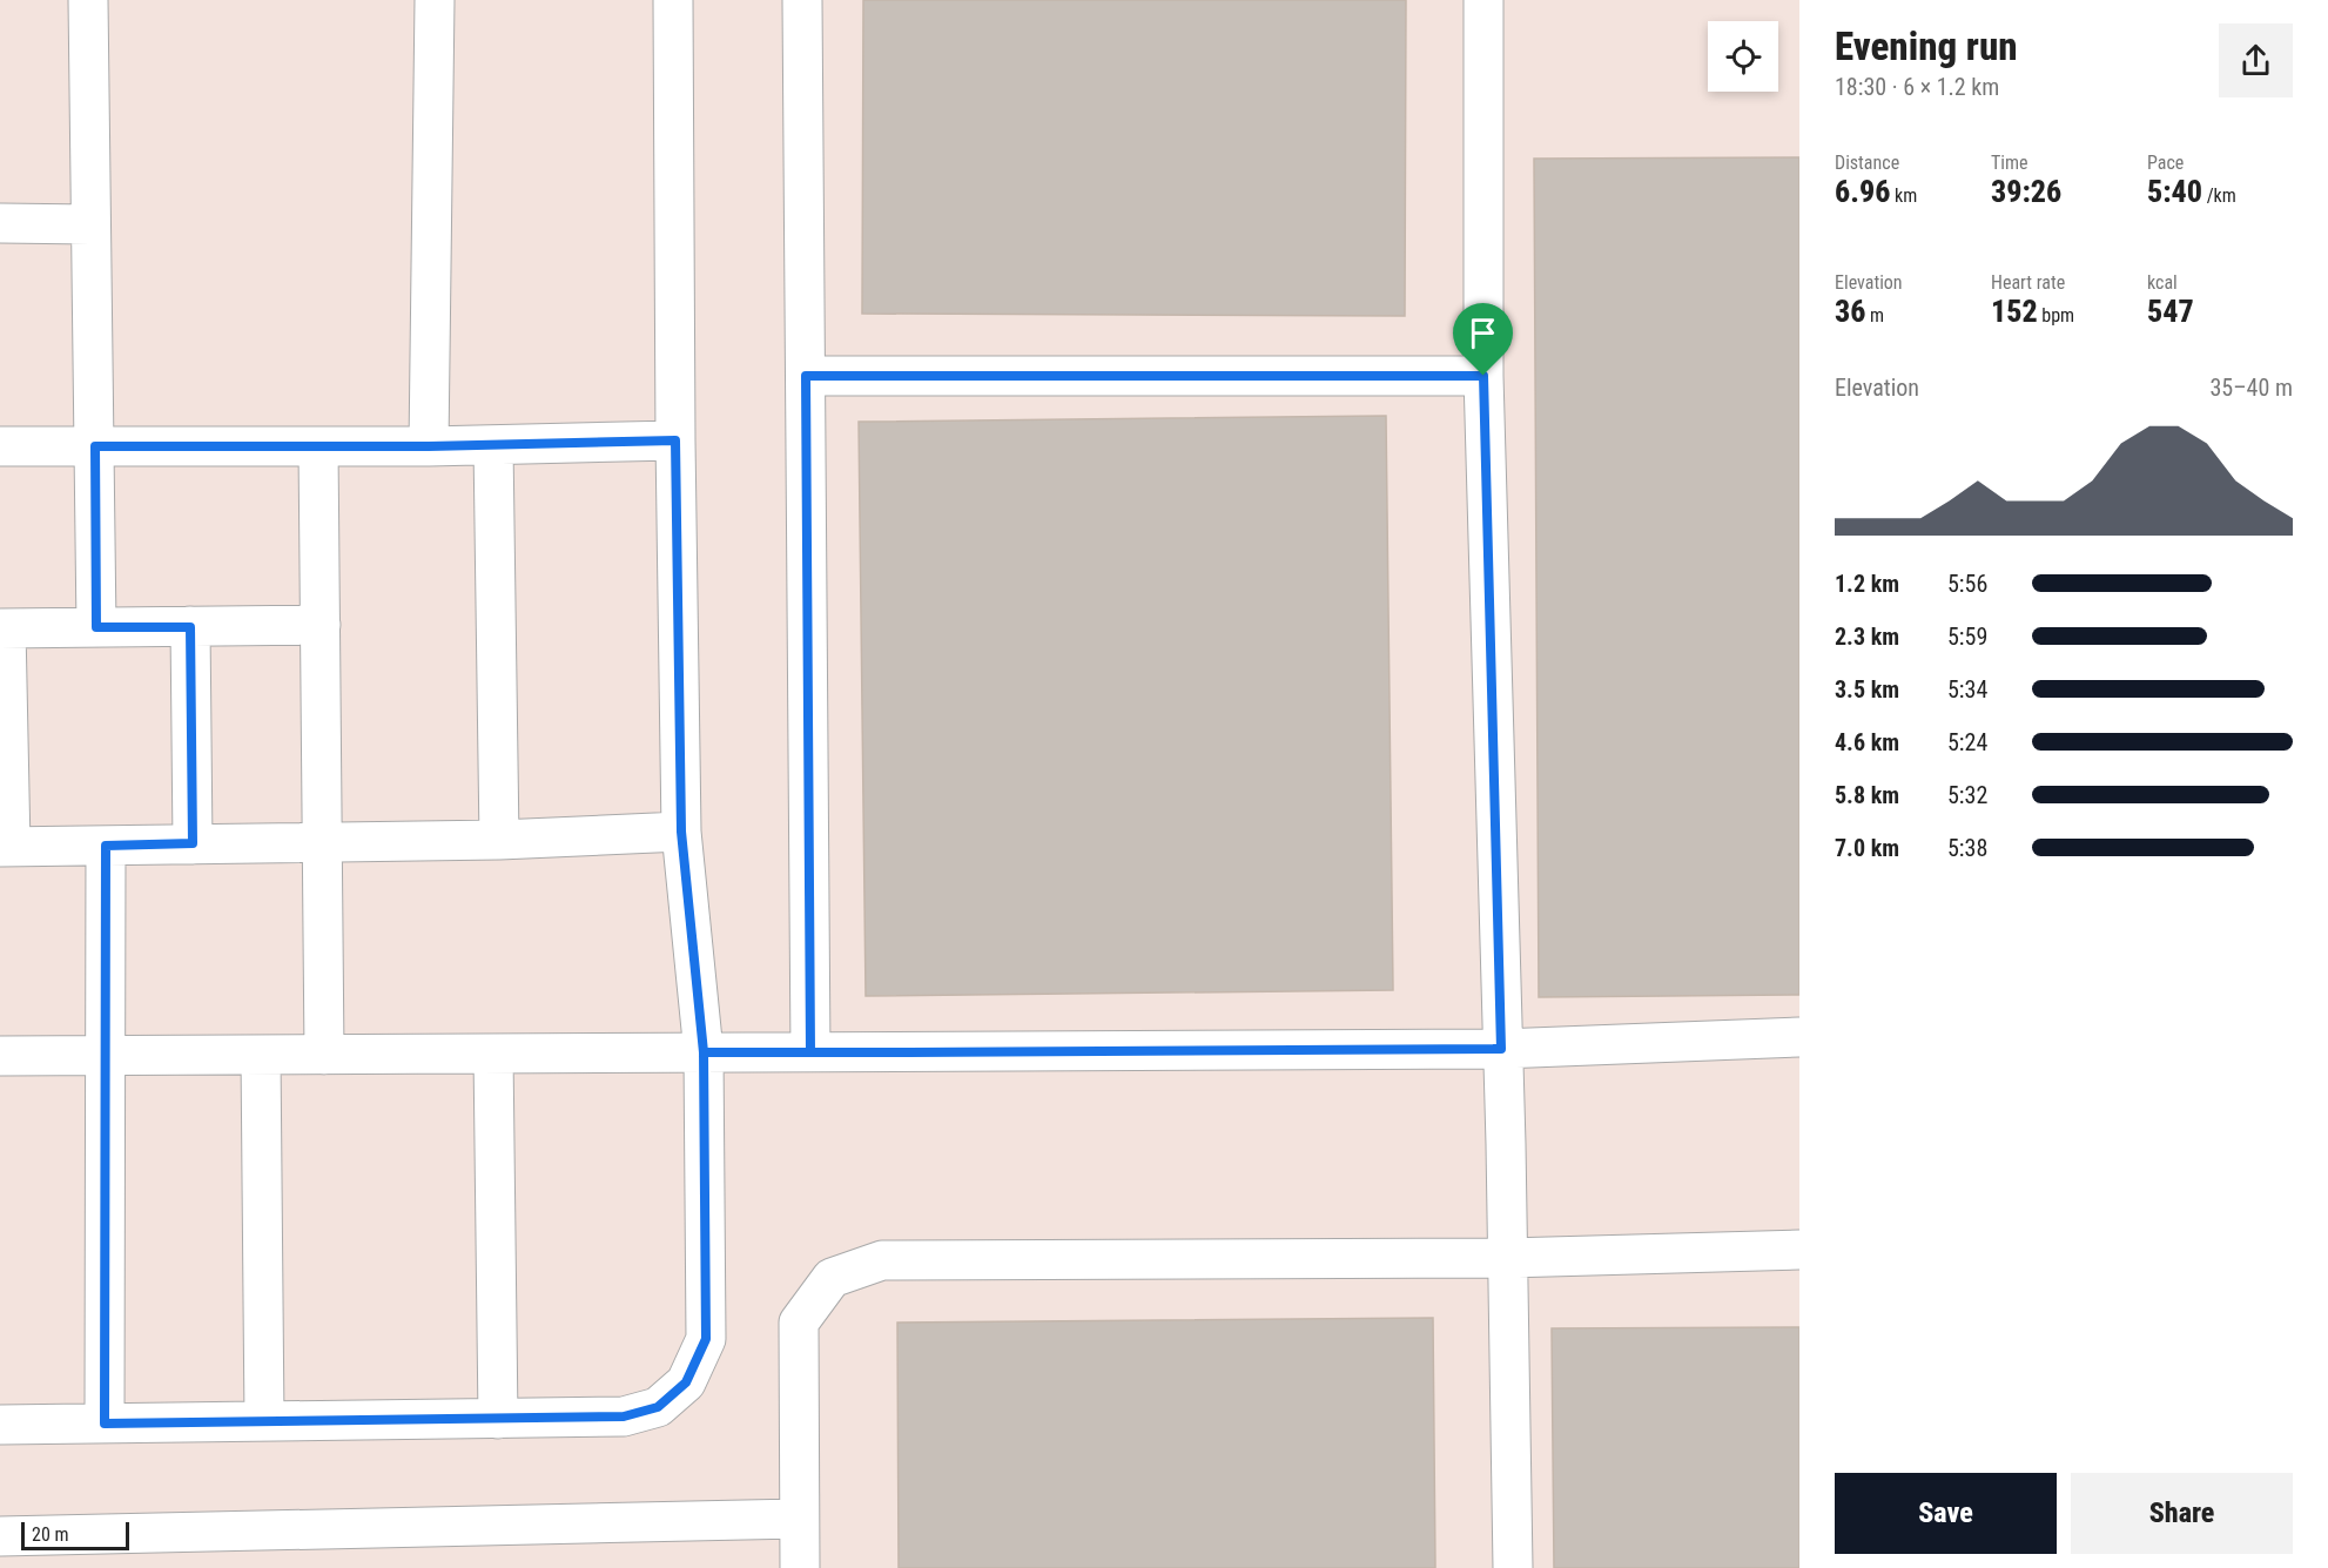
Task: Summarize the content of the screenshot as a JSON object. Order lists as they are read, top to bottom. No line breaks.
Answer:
{"scale_bar":"20 m","page":{"heading":["Evening run","18:30 · 6 × 1.2 km"],"stats":[["Distance","6.96 km"],["Time","39:26"],["Pace","5:40 /km"],["Elevation","36 m"],["Heart rate","152 bpm"],["kcal","547"]],"chart":["Elevation","35–40 m"],"list":[{"name":"1.2 km","note":"5:56"},{"name":"2.3 km","note":"5:59"},{"name":"3.5 km","note":"5:34"},{"name":"4.6 km","note":"5:24"},{"name":"5.8 km","note":"5:32"},{"name":"7.0 km","note":"5:38"}],"buttons":["Save","Share"],"scale":"20 m"}}
